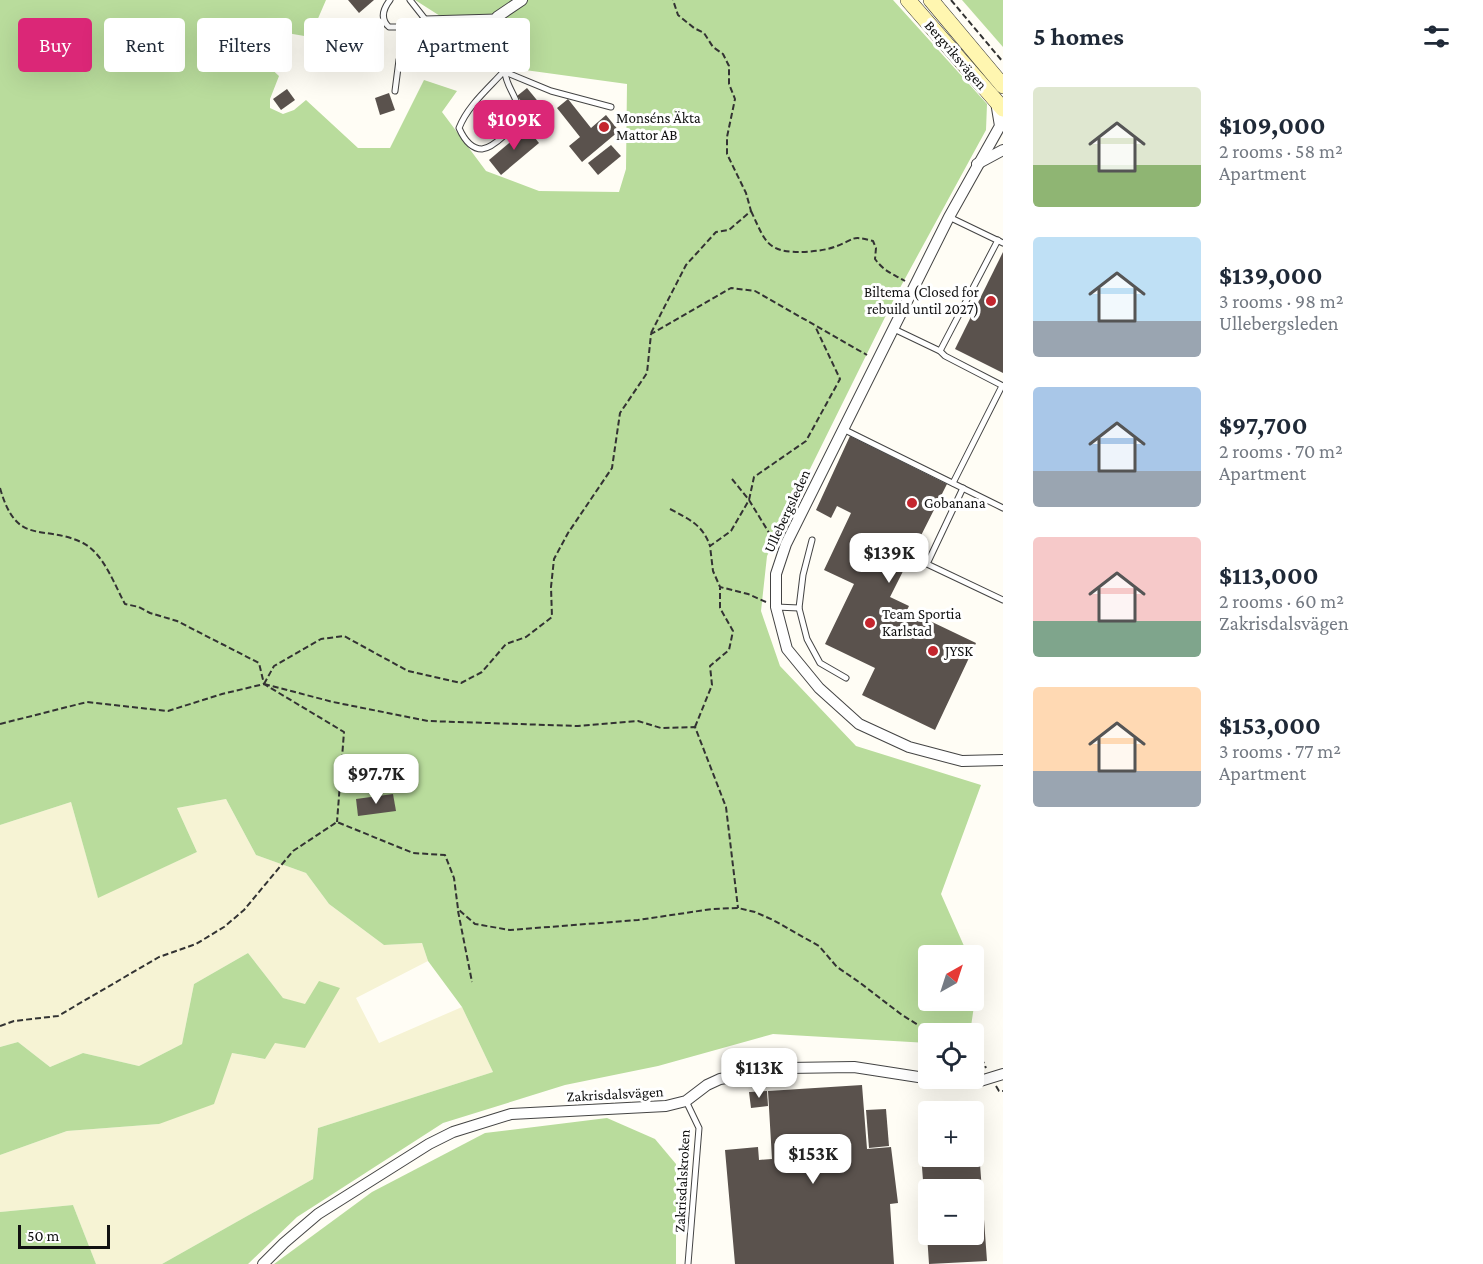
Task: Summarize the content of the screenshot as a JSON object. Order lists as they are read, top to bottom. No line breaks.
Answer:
{"streets":{"street":["Bergviksvägen","Ullebergsleden","Zakrisdalsvägen"],"lane":["Zakrisdalskroken"]},"crossings":[["Bergviksvägen","Ullebergsleden"],["Zakrisdalsvägen","Zakrisdalskroken"]],"places":["Monséns Äkta Mattor AB","Biltema (Closed for rebuild until 2027)","Gobanana","Team Sportia Karlstad","JYSK"],"scale_bar":"50 m","north":"top right","page":{"heading":"5 homes","chip":["Buy","Rent","Filters","New","Apartment"],"list":[{"name":"$109,000","note":"2 rooms · 58 m² · Apartment"},{"name":"$139,000","note":"3 rooms · 98 m² · Ullebergsleden"},{"name":"$97,700","note":"2 rooms · 70 m² · Apartment"},{"name":"$113,000","note":"2 rooms · 60 m² · Zakrisdalsvägen"},{"name":"$153,000","note":"3 rooms · 77 m² · Apartment"}],"price":["$109K","$139K","$97.7K","$113K","$153K"],"map_buttons":["+","−"],"scale":"50 m"}}
